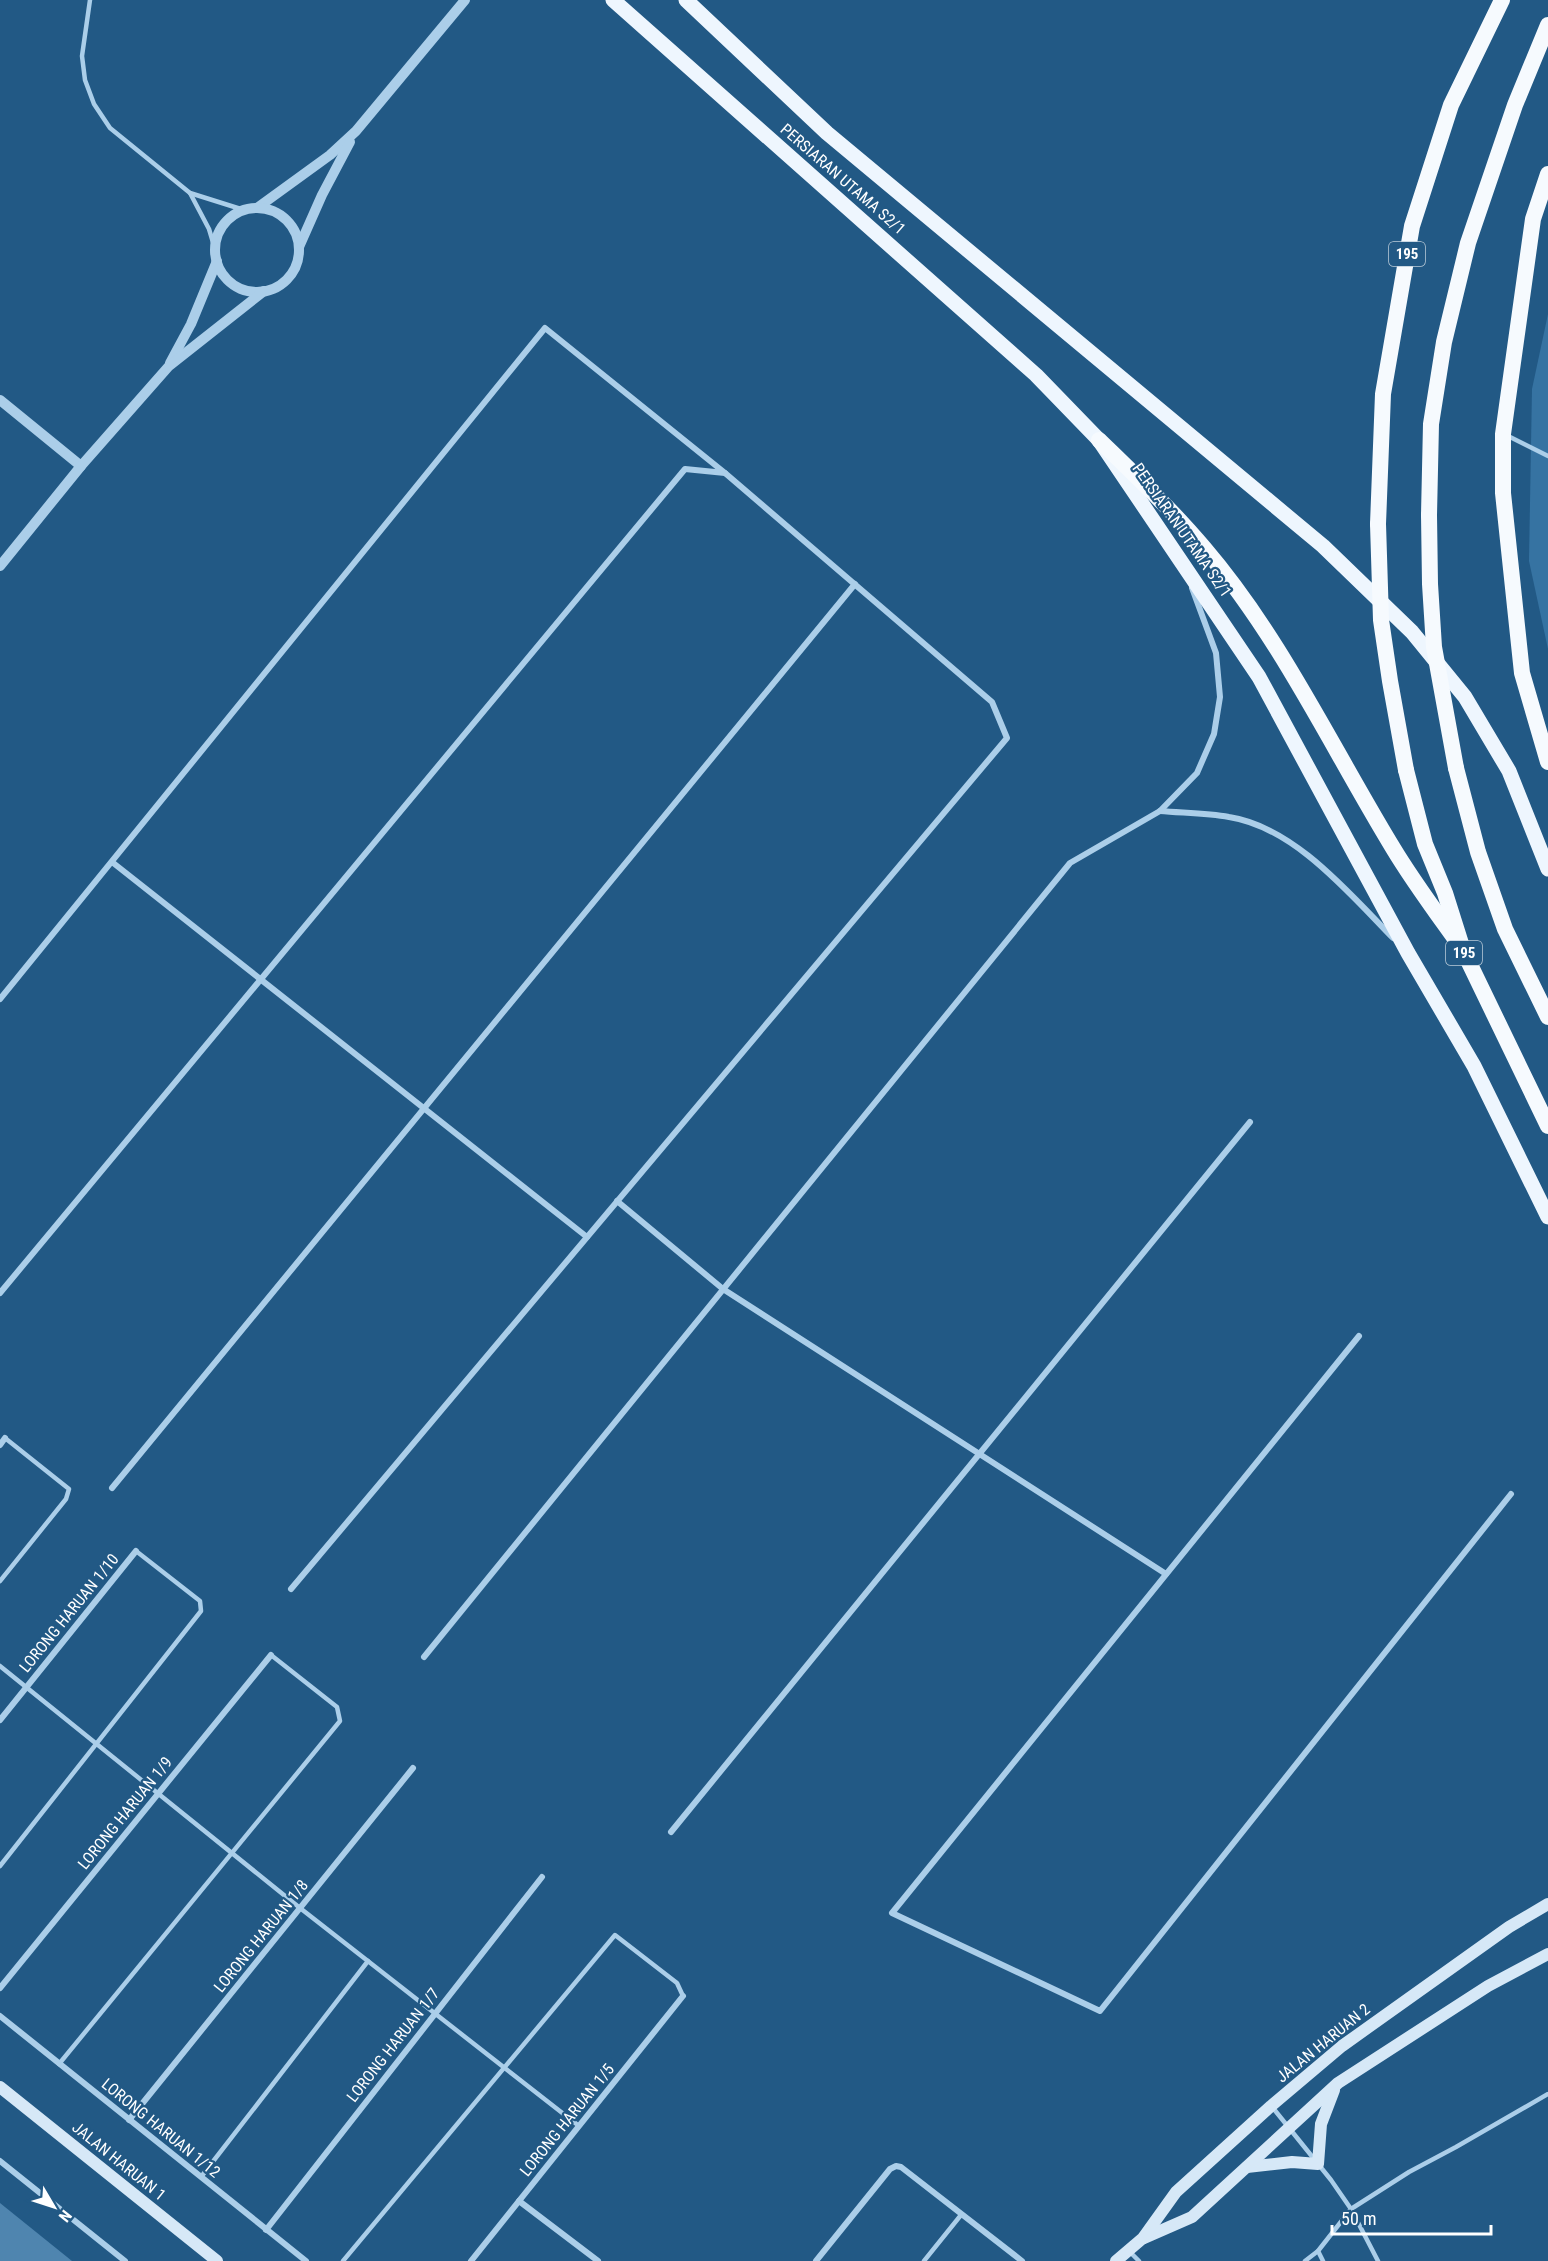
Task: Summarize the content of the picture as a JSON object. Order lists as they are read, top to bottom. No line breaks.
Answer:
{"streets":{"highway":["195"],"main road":["PERSIARAN UTAMA S2/1","JALAN HARUAN 2","JALAN HARUAN 1"],"street":["LORONG HARUAN 1/10","LORONG HARUAN 1/9","LORONG HARUAN 1/8","LORONG HARUAN 1/7","LORONG HARUAN 1/5","LORONG HARUAN 1/12"]},"crossings":[["LORONG HARUAN 1/8","LORONG HARUAN 1/12"],["LORONG HARUAN 1/7","LORONG HARUAN 1/12"]],"scale_bar":"50 m","north":"bottom right"}
